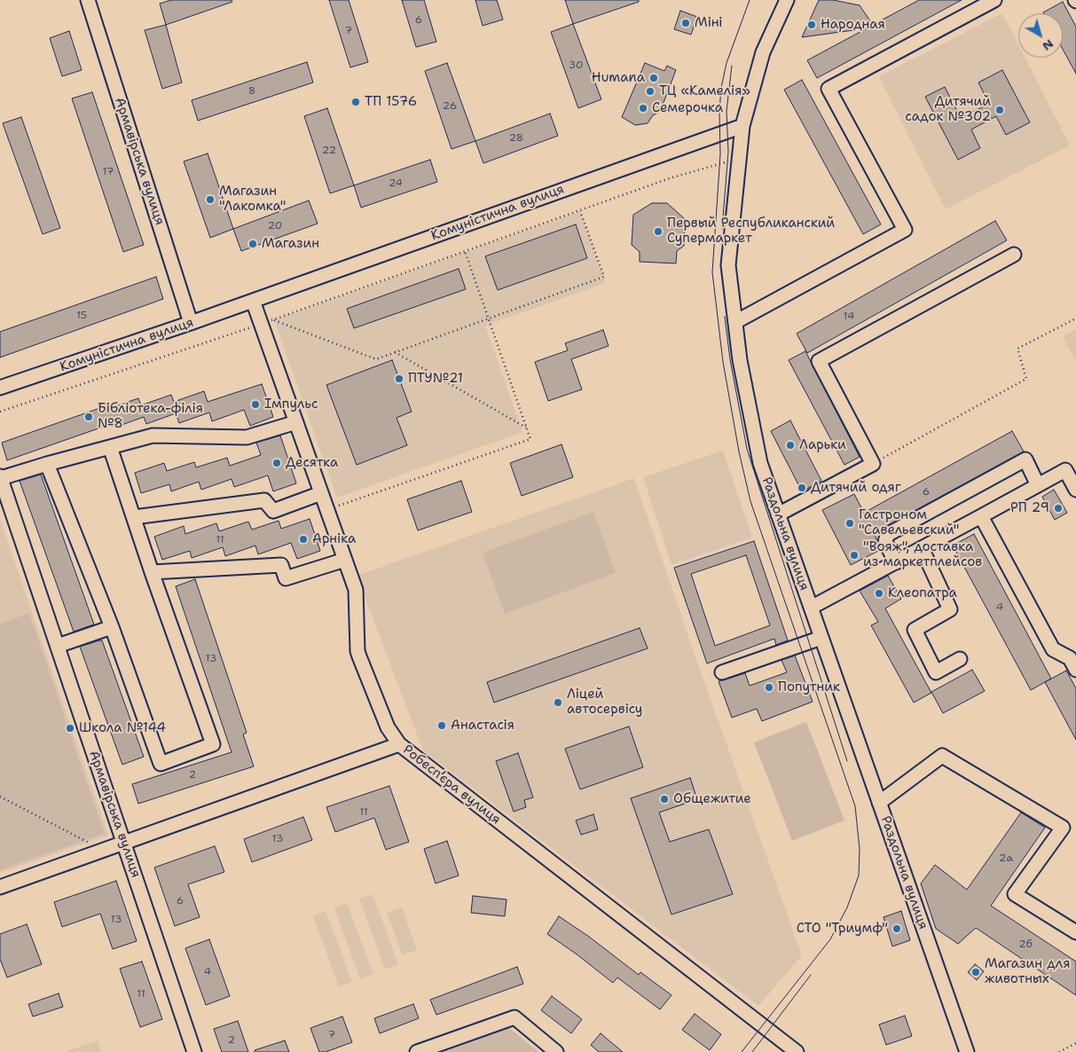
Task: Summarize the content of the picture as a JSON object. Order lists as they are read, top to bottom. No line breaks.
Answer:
{"streets":{"street":["Армавірська вулиця","Комуністична вулиця","Раздольна вулиця","Робесп’єра вулиця"]},"crossings":[["Армавірська вулиця","Комуністична вулиця"],["Армавірська вулиця","Робесп’єра вулиця"],["Комуністична вулиця","Раздольна вулиця"]],"places":["Міні","Народная","Humana","ТЦ «Камелія»","ТП 1576","Семерочка","Дитячий садок №302","Магазин \"Лакомка\"","Первый Республиканский Супермаркет","Магазин","ПТУ№21","Імпульс","Бібліотека-філія №8","Ларьки","Десятка","Дитячий одяг","РП 29","Гастроном \"Савельевский\"","Арніка","\"Вояж\", доставка из маркетплейсов","Клеопатра","Попутник","Ліцей автосервісу","Анастасія","Школа №144","Общежитие","СТО \"Триумф\"","Магазин для животных"],"house_numbers":["6","7","30","8","26","28","22","17","24","20","15","14","6","11","4","13","2","11","13","2а","6","13","2б","4","11","7","2"],"north":"bottom right"}
